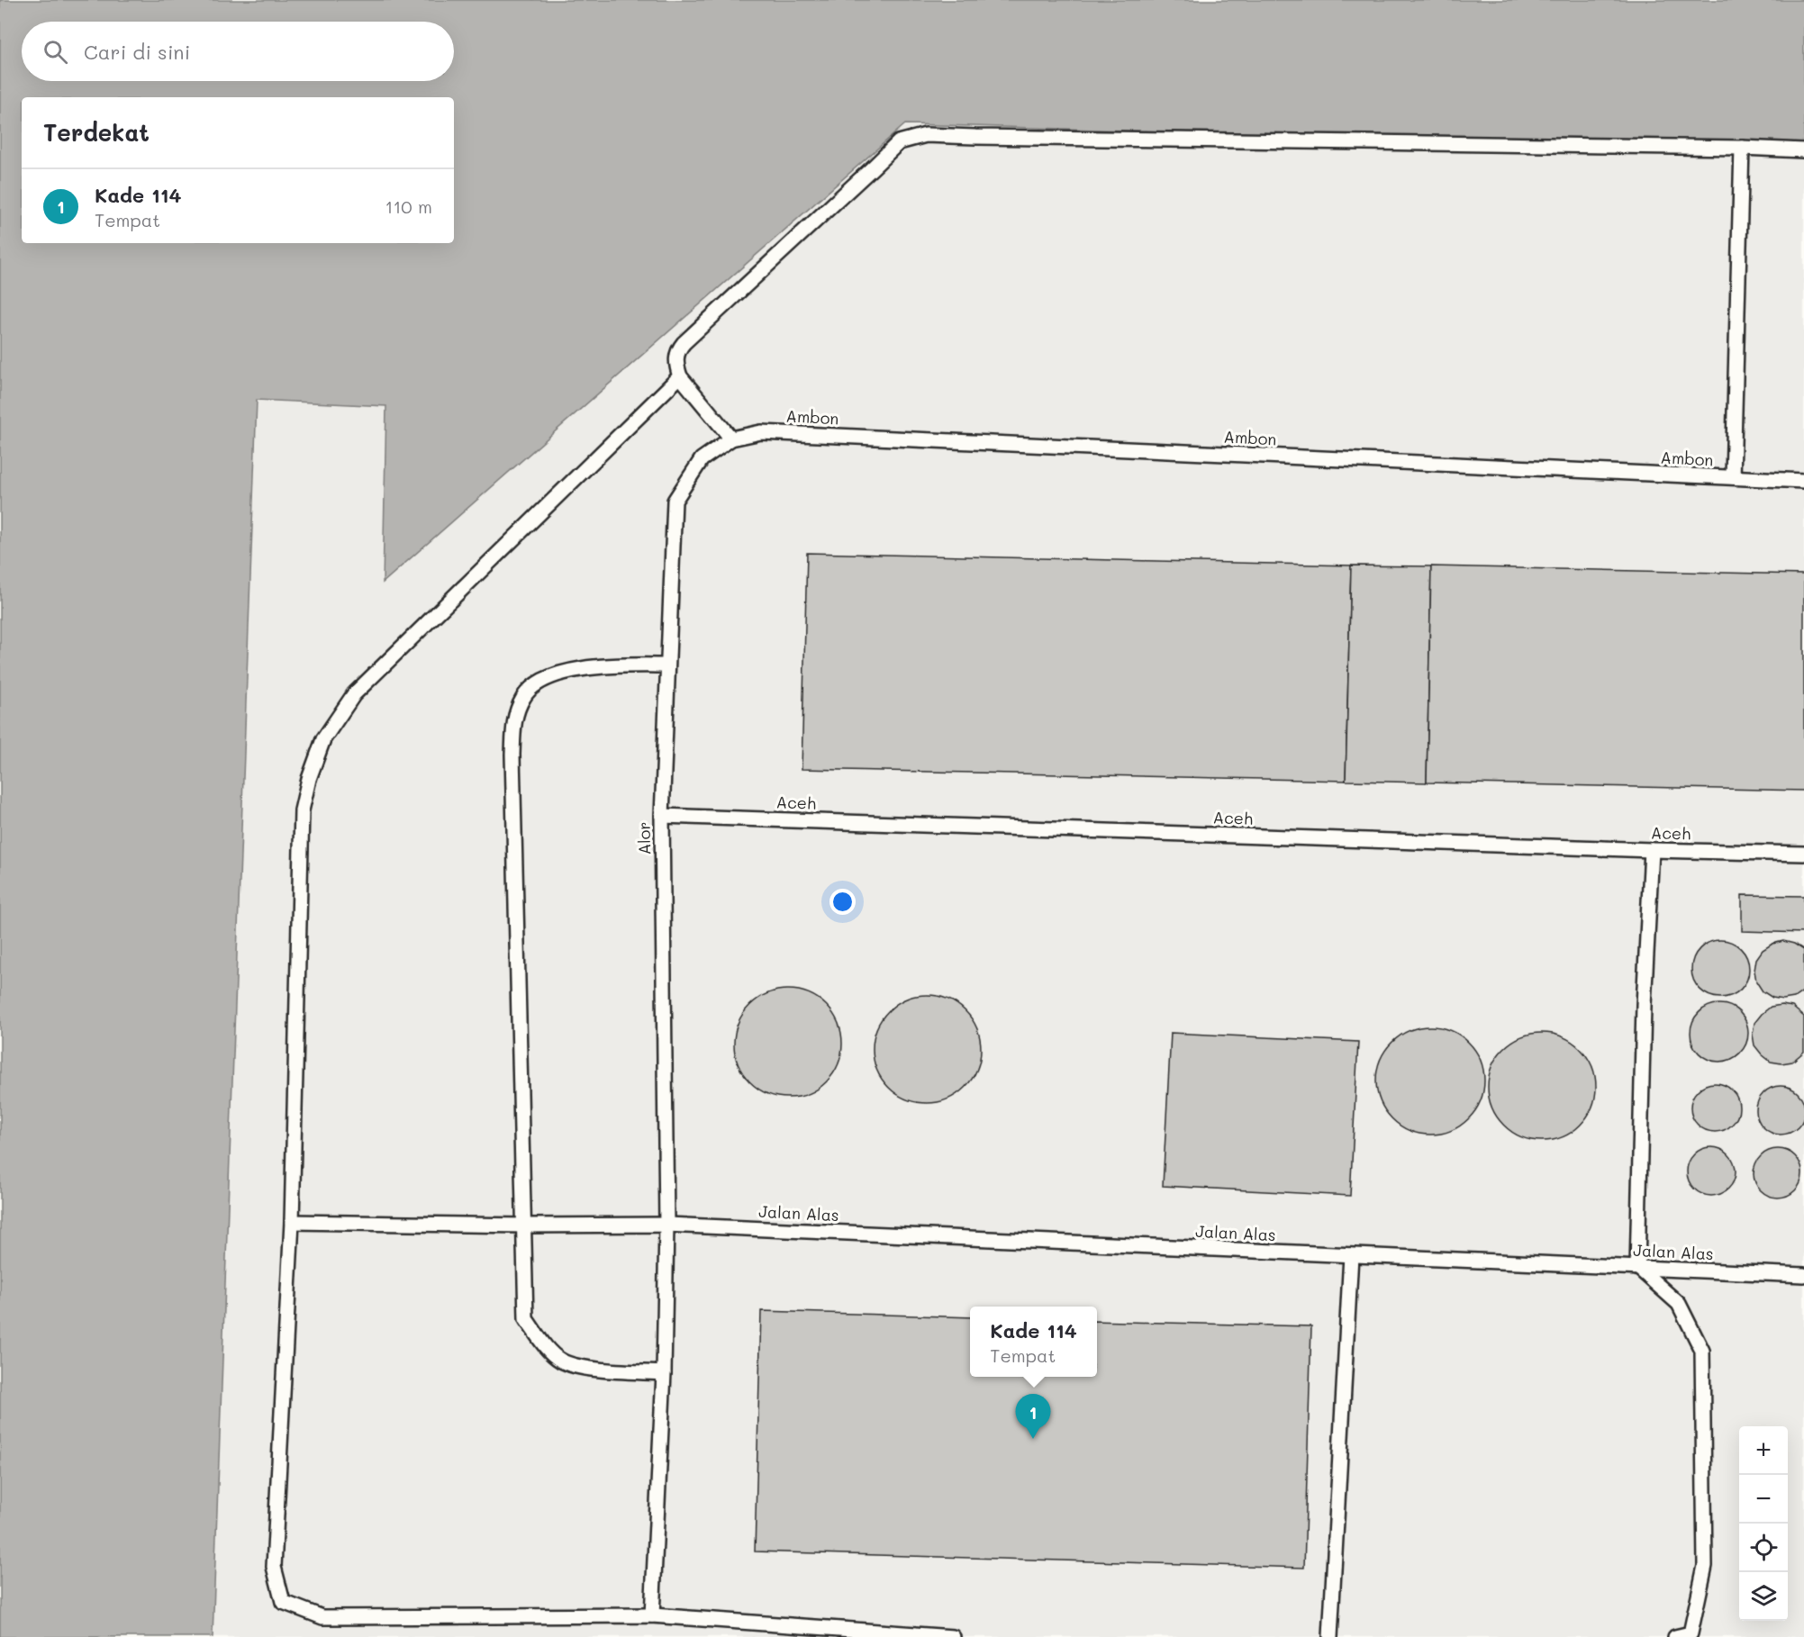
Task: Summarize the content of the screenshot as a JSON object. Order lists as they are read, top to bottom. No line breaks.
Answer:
{"streets":{"lane":["Ambon","Aceh","Alor","Jalan Alas"]},"crossings":[["Ambon","Alor"],["Aceh","Alor"],["Alor","Jalan Alas"]],"page":{"search":"Cari di sini","heading":"Terdekat","list":[{"mark":"1","name":"Kade 114","note":"Tempat","value":"110 m"}],"popup":["Kade 114","Tempat"],"pins":"1","map_buttons":["+","−"]}}
